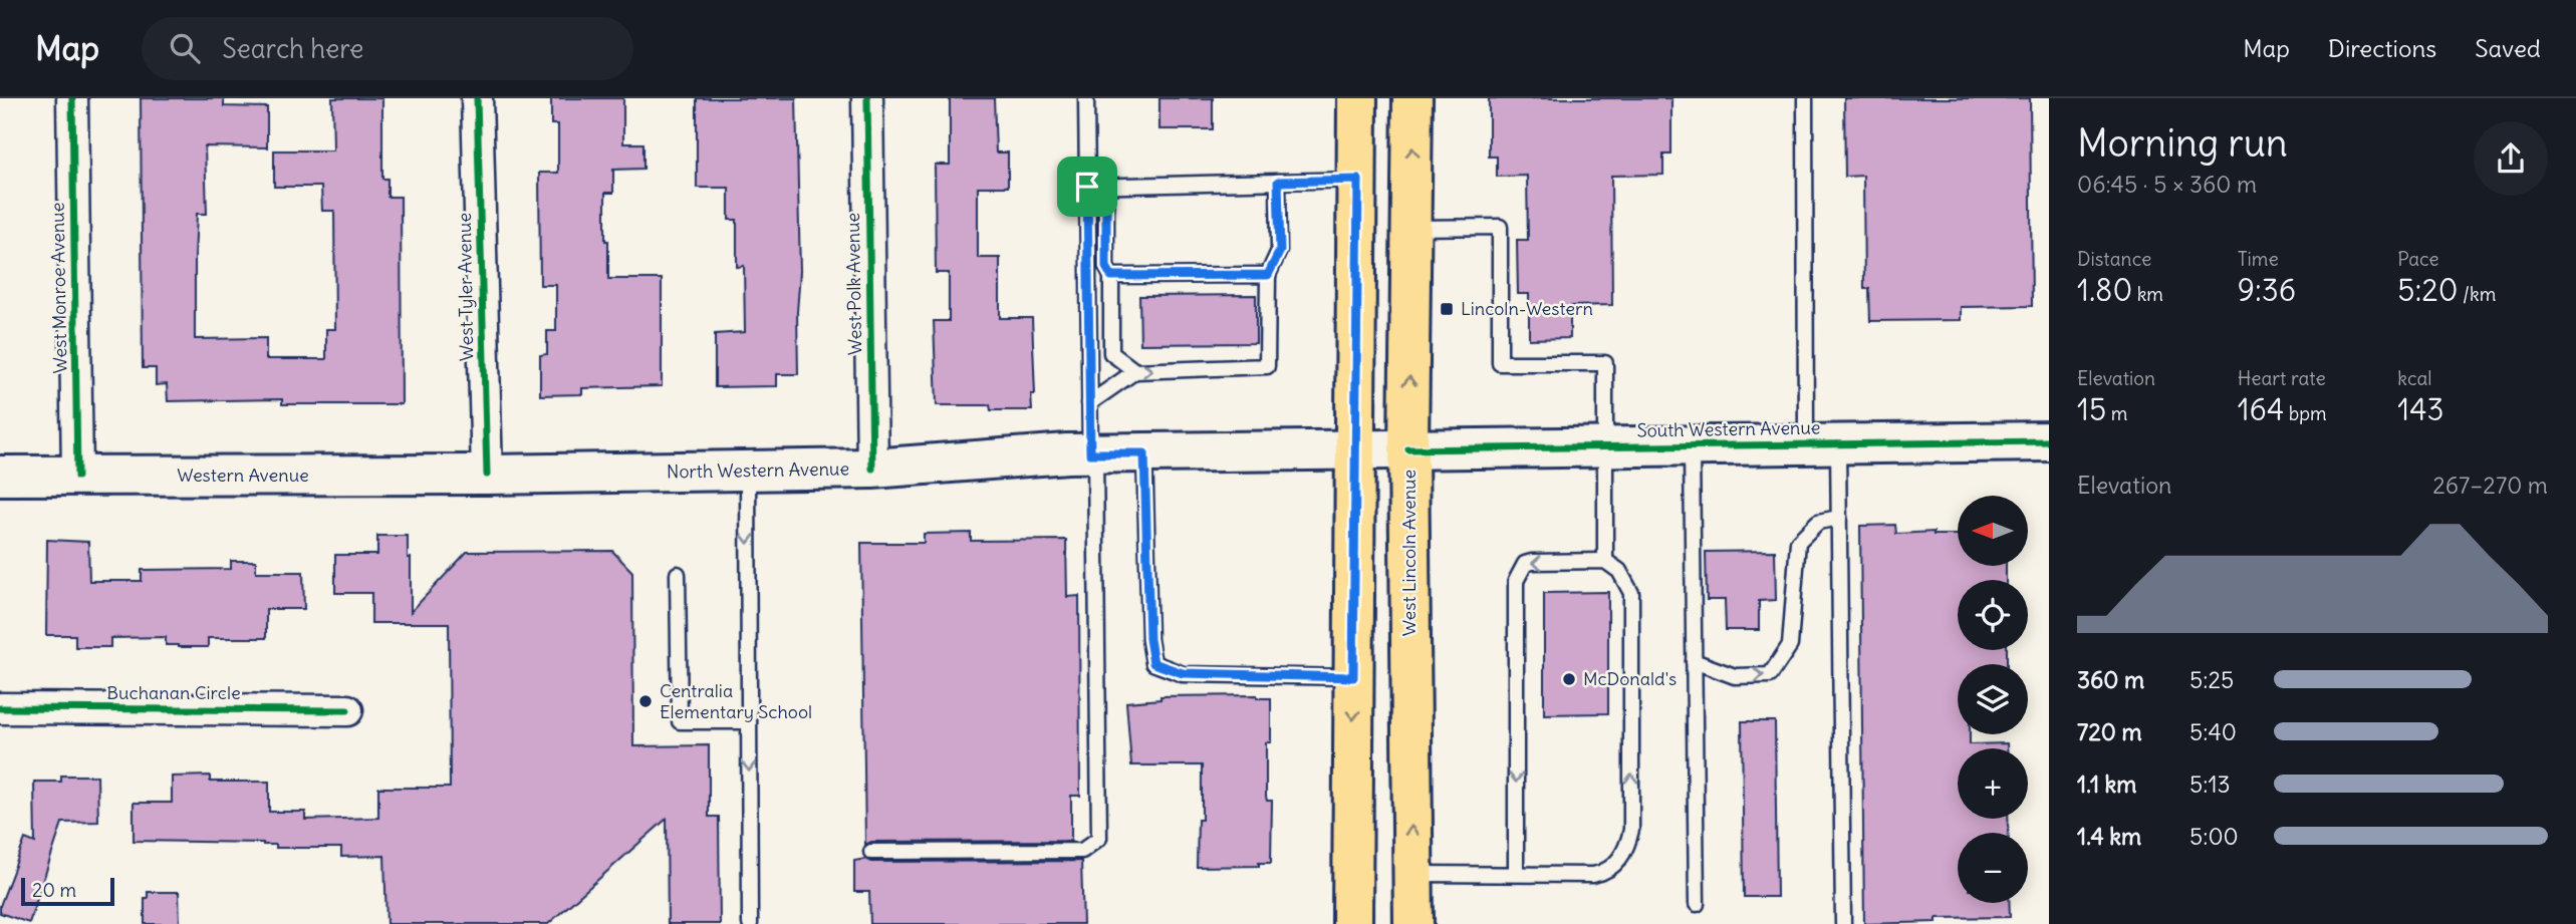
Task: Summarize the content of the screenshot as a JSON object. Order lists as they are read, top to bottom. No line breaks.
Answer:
{"streets":{"main road":["South Western Avenue","North Western Avenue","Western Avenue","West Lincoln Avenue"],"street":["West Polk Avenue","West Tyler Avenue","West Monroe Avenue","Buchanan Circle"]},"crossings":[["West Polk Avenue","North Western Avenue"],["West Tyler Avenue","North Western Avenue"],["West Tyler Avenue","Western Avenue"],["West Monroe Avenue","Western Avenue"],["South Western Avenue","North Western Avenue"],["South Western Avenue","West Lincoln Avenue"],["North Western Avenue","Western Avenue"],["North Western Avenue","West Lincoln Avenue"]],"places":{"transit":["Lincoln-Western"],"other":["McDonald's","Centralia Elementary School"]},"scale_bar":"20 m","north":"left","page":{"header":"Map","search":"Search here","nav":["Map","Directions","Saved"],"heading":["Morning run","06:45 · 5 × 360 m"],"stats":[["Distance","1.80 km"],["Time","9:36"],["Pace","5:20 /km"],["Elevation","15 m"],["Heart rate","164 bpm"],["kcal","143"]],"chart":["Elevation","267–270 m"],"map_buttons":["+","−"],"list":[{"name":"360 m","note":"5:25"},{"name":"720 m","note":"5:40"},{"name":"1.1 km","note":"5:13"},{"name":"1.4 km","note":"5:00"}],"scale":"20 m"}}
